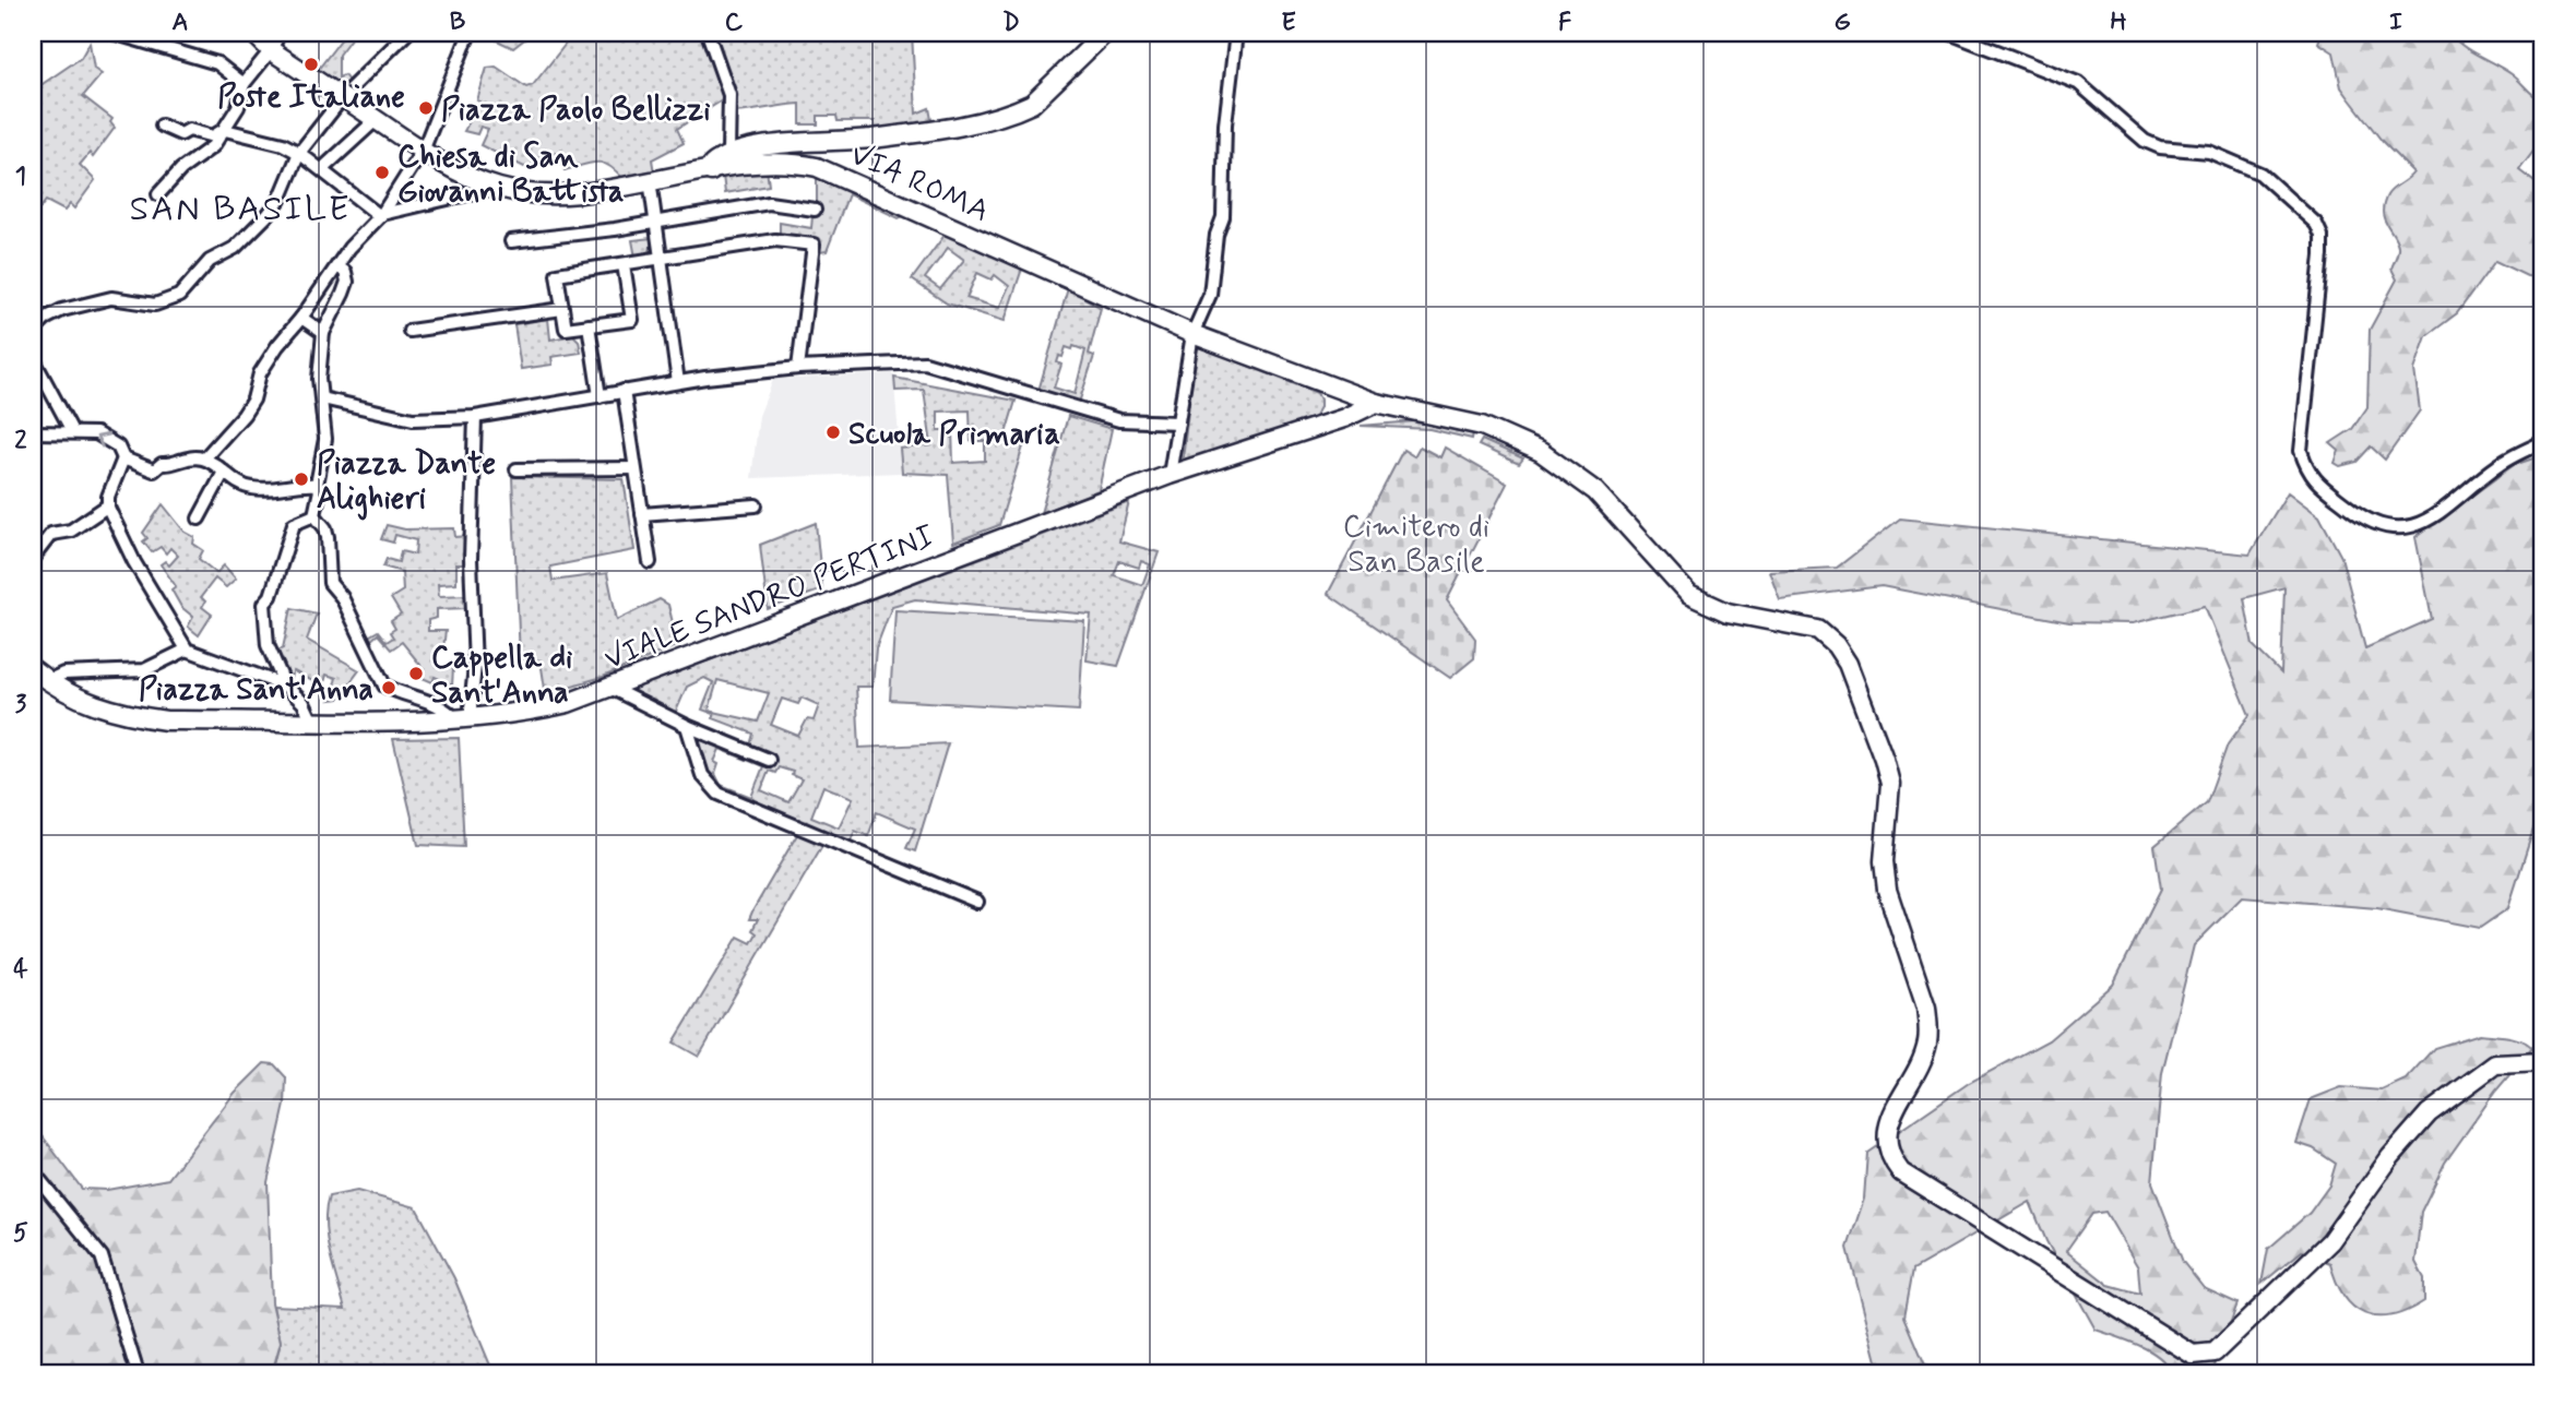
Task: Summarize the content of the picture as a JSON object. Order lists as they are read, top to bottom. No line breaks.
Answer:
{"streets":{"street":["VIA ROMA","VIALE SANDRO PERTINI"]},"crossings":[["VIA ROMA","VIALE SANDRO PERTINI"]],"districts":["SAN BASILE"],"parks":["Cimitero di San Basile"],"places":["Poste Italiane","Piazza Paolo Bellizzi","Chiesa di San Giovanni Battista","Scuola Primaria","Piazza Dante Alighieri","Cappella di Sant'Anna","Piazza Sant'Anna"],"grid":{"columns":["A","B","C","D","E","F","G","H","I"],"rows":["1","2","3","4","5"]}}
